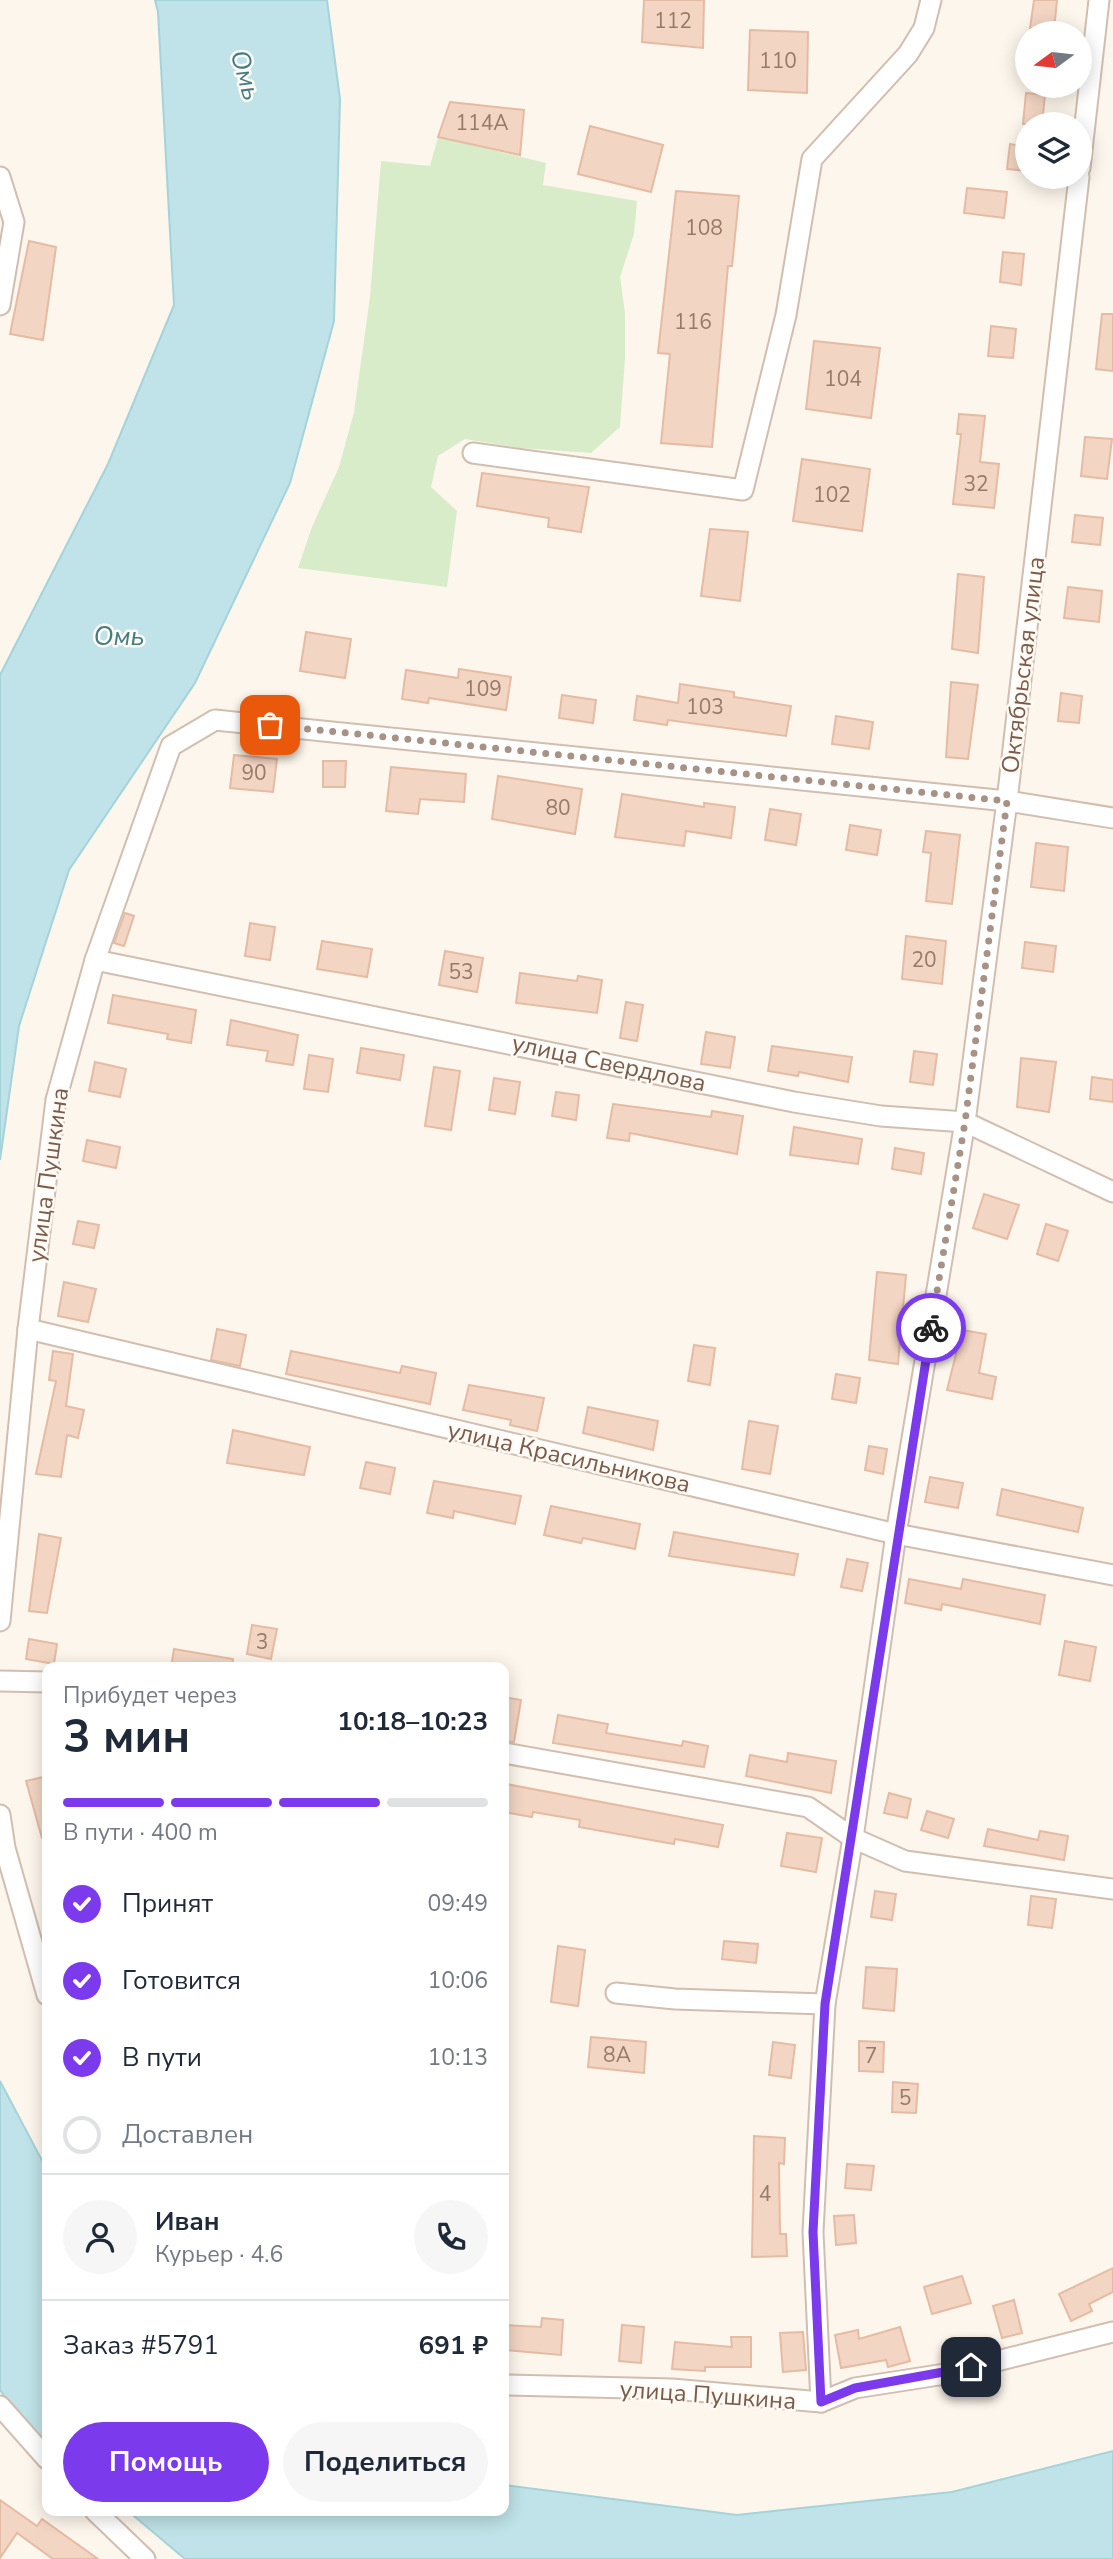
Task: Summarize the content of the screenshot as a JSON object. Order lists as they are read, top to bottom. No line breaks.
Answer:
{"streets":{"street":["Октябрьская улица","улица Свердлова","улица Пушкина","улица Красильникова"]},"crossings":[["Октябрьская улица","улица Свердлова"],["Октябрьская улица","улица Пушкина"],["Октябрьская улица","улица Красильникова"],["улица Свердлова","улица Пушкина"],["улица Пушкина","улица Красильникова"]],"water":["Омь"],"house_numbers":["112","110","114А","108","116","104","32","102","109","103","90","80","20","53","3","8А","7","5","4"],"north":"left","page":{"heading":["3 мин","Прибудет через","10:18–10:23"],"panel":["Иван","Курьер · 4.6","Заказ #5791","691 ₽"],"bar":"В пути · 400 m","list":[["Принят","09:49"],["Готовится","10:06"],["В пути","10:13"],"Доставлен"],"buttons":["Помощь","Поделиться"]}}
